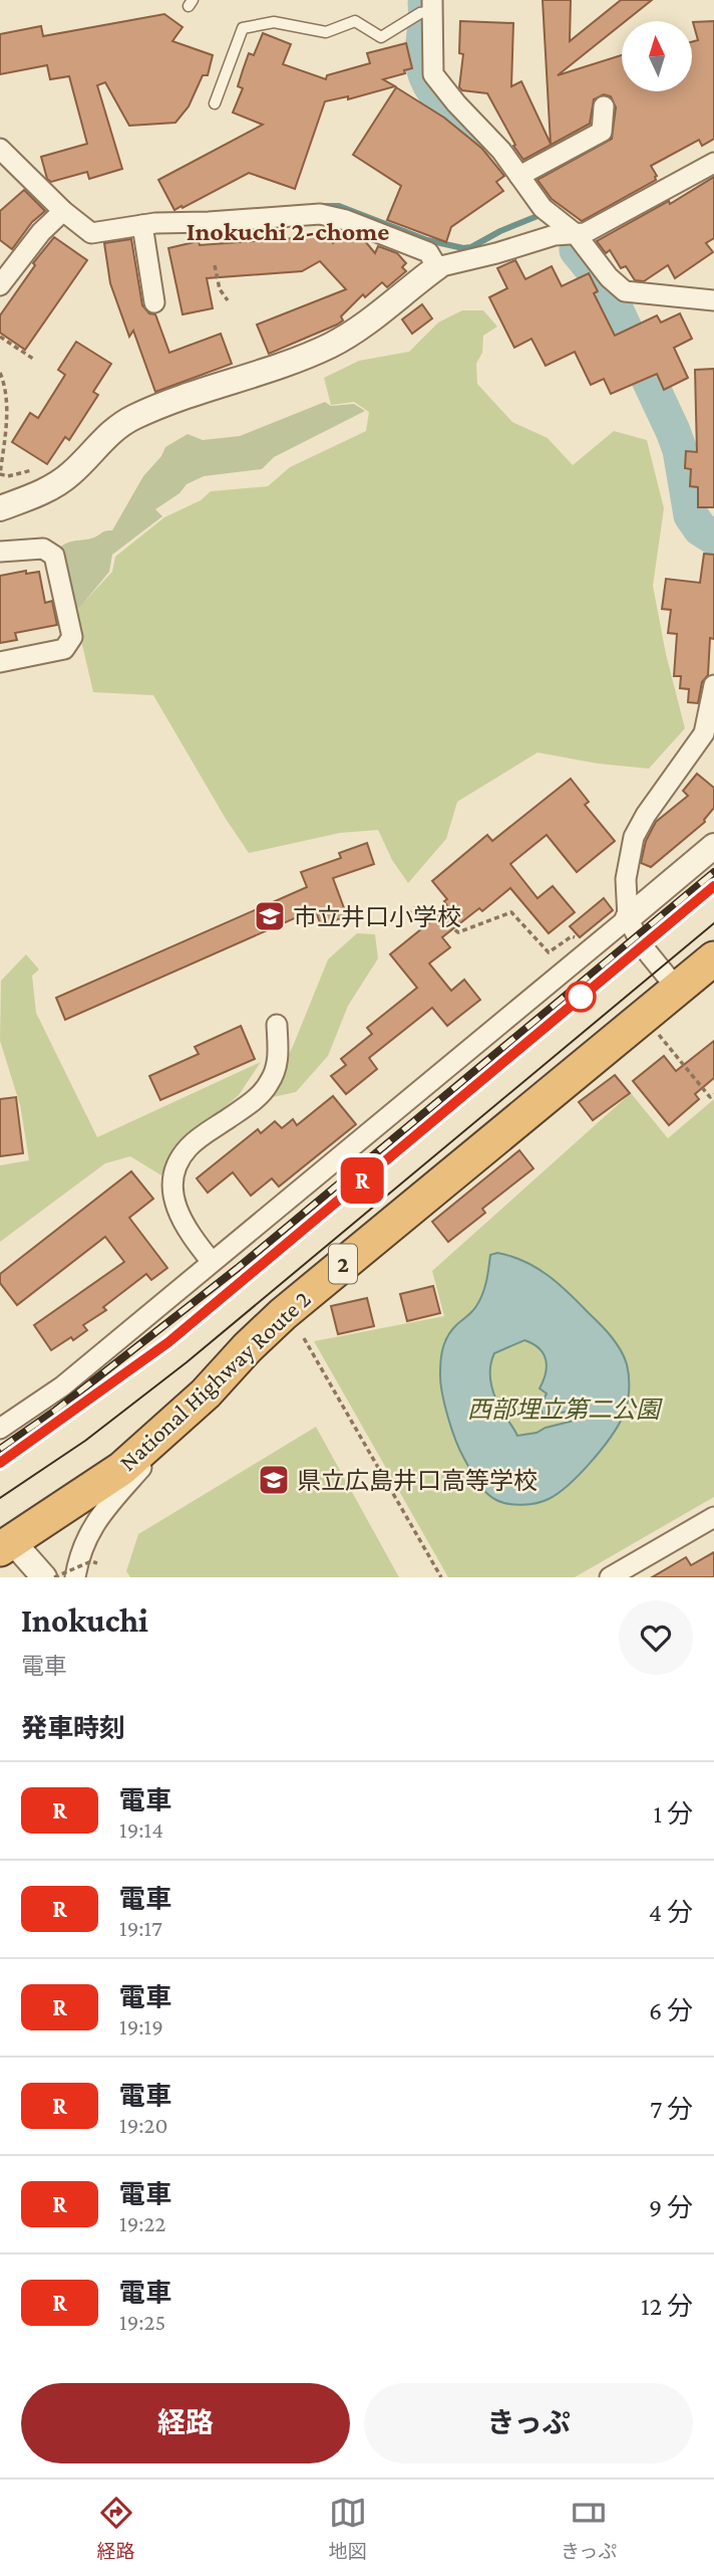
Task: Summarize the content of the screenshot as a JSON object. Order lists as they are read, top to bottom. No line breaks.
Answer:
{"streets":{"highway":["2","National Highway Route 2"]},"districts":["Inokuchi 2-chome"],"parks":["西部埋立第二公園"],"places":{"school or university":["市立井口小学校","県立広島井口高等学校"]},"north":"top","page":{"on_map":"R","heading":[["Inokuchi","電車"],"発車時刻"],"list":[{"mark":"R","name":"電車","note":"19:14","value":"1 分"},{"mark":"R","name":"電車","note":"19:17","value":"4 分"},{"mark":"R","name":"電車","note":"19:19","value":"6 分"},{"mark":"R","name":"電車","note":"19:20","value":"7 分"},{"mark":"R","name":"電車","note":"19:22","value":"9 分"},{"mark":"R","name":"電車","note":"19:25","value":"12 分"}],"buttons":["経路","きっぷ"],"tabs":["経路","地図","きっぷ"]}}
